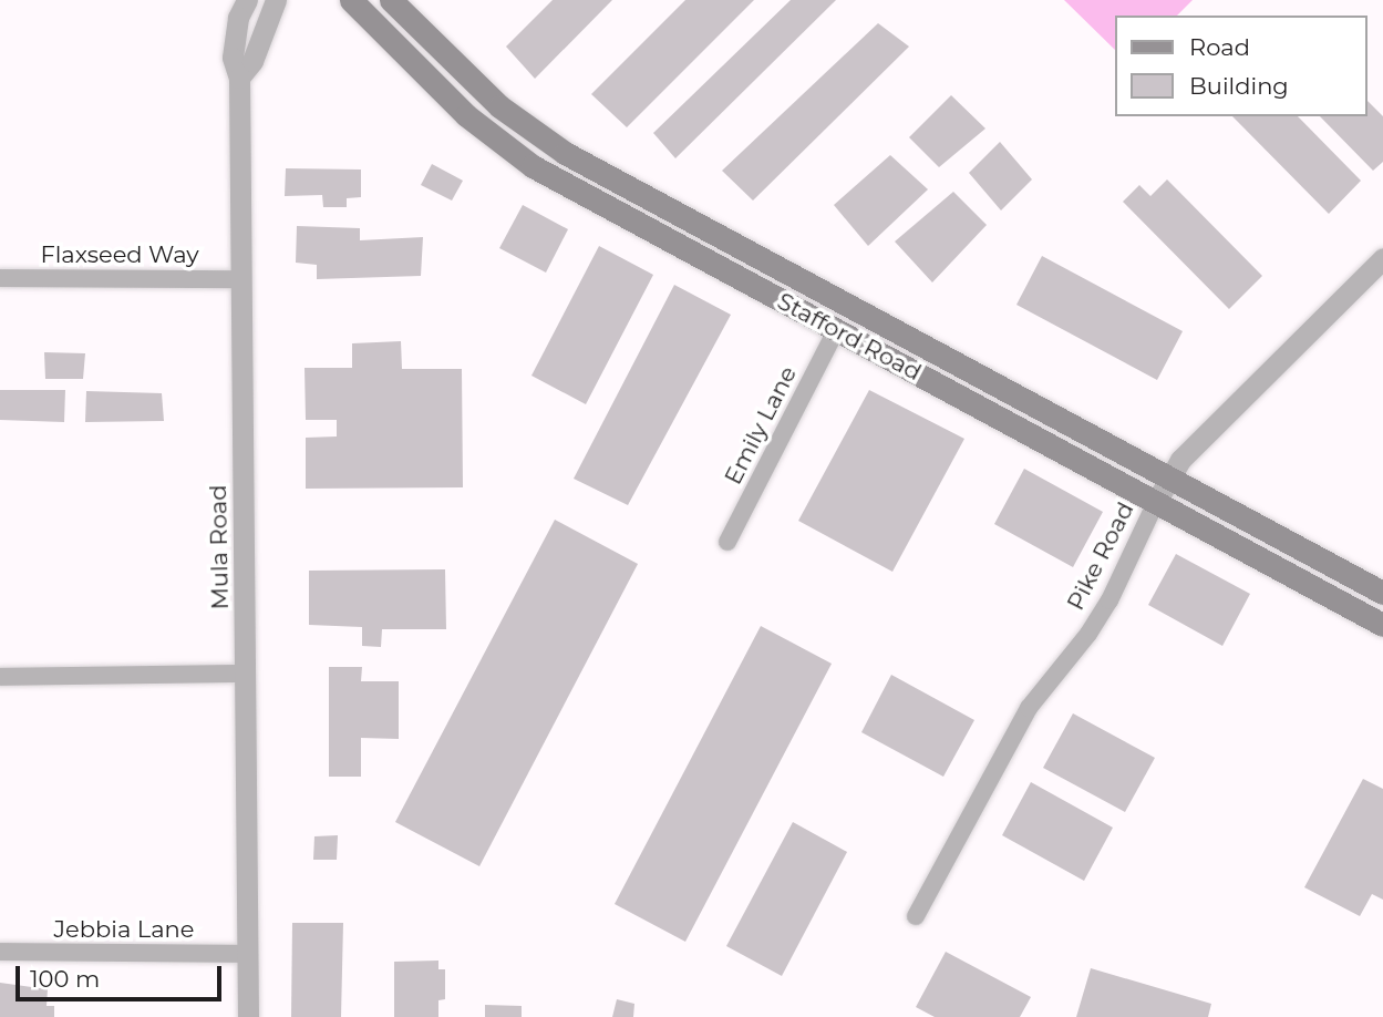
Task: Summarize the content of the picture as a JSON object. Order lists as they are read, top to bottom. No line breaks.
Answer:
{"streets":{"main road":["Stafford Road"],"street":["Flaxseed Way","Emily Lane","Mula Road","Pike Road","Jebbia Lane"]},"crossings":[["Flaxseed Way","Mula Road"],["Stafford Road","Emily Lane"],["Stafford Road","Pike Road"],["Mula Road","Jebbia Lane"]],"legend":["Road","Building"],"scale_bar":"100 m"}
